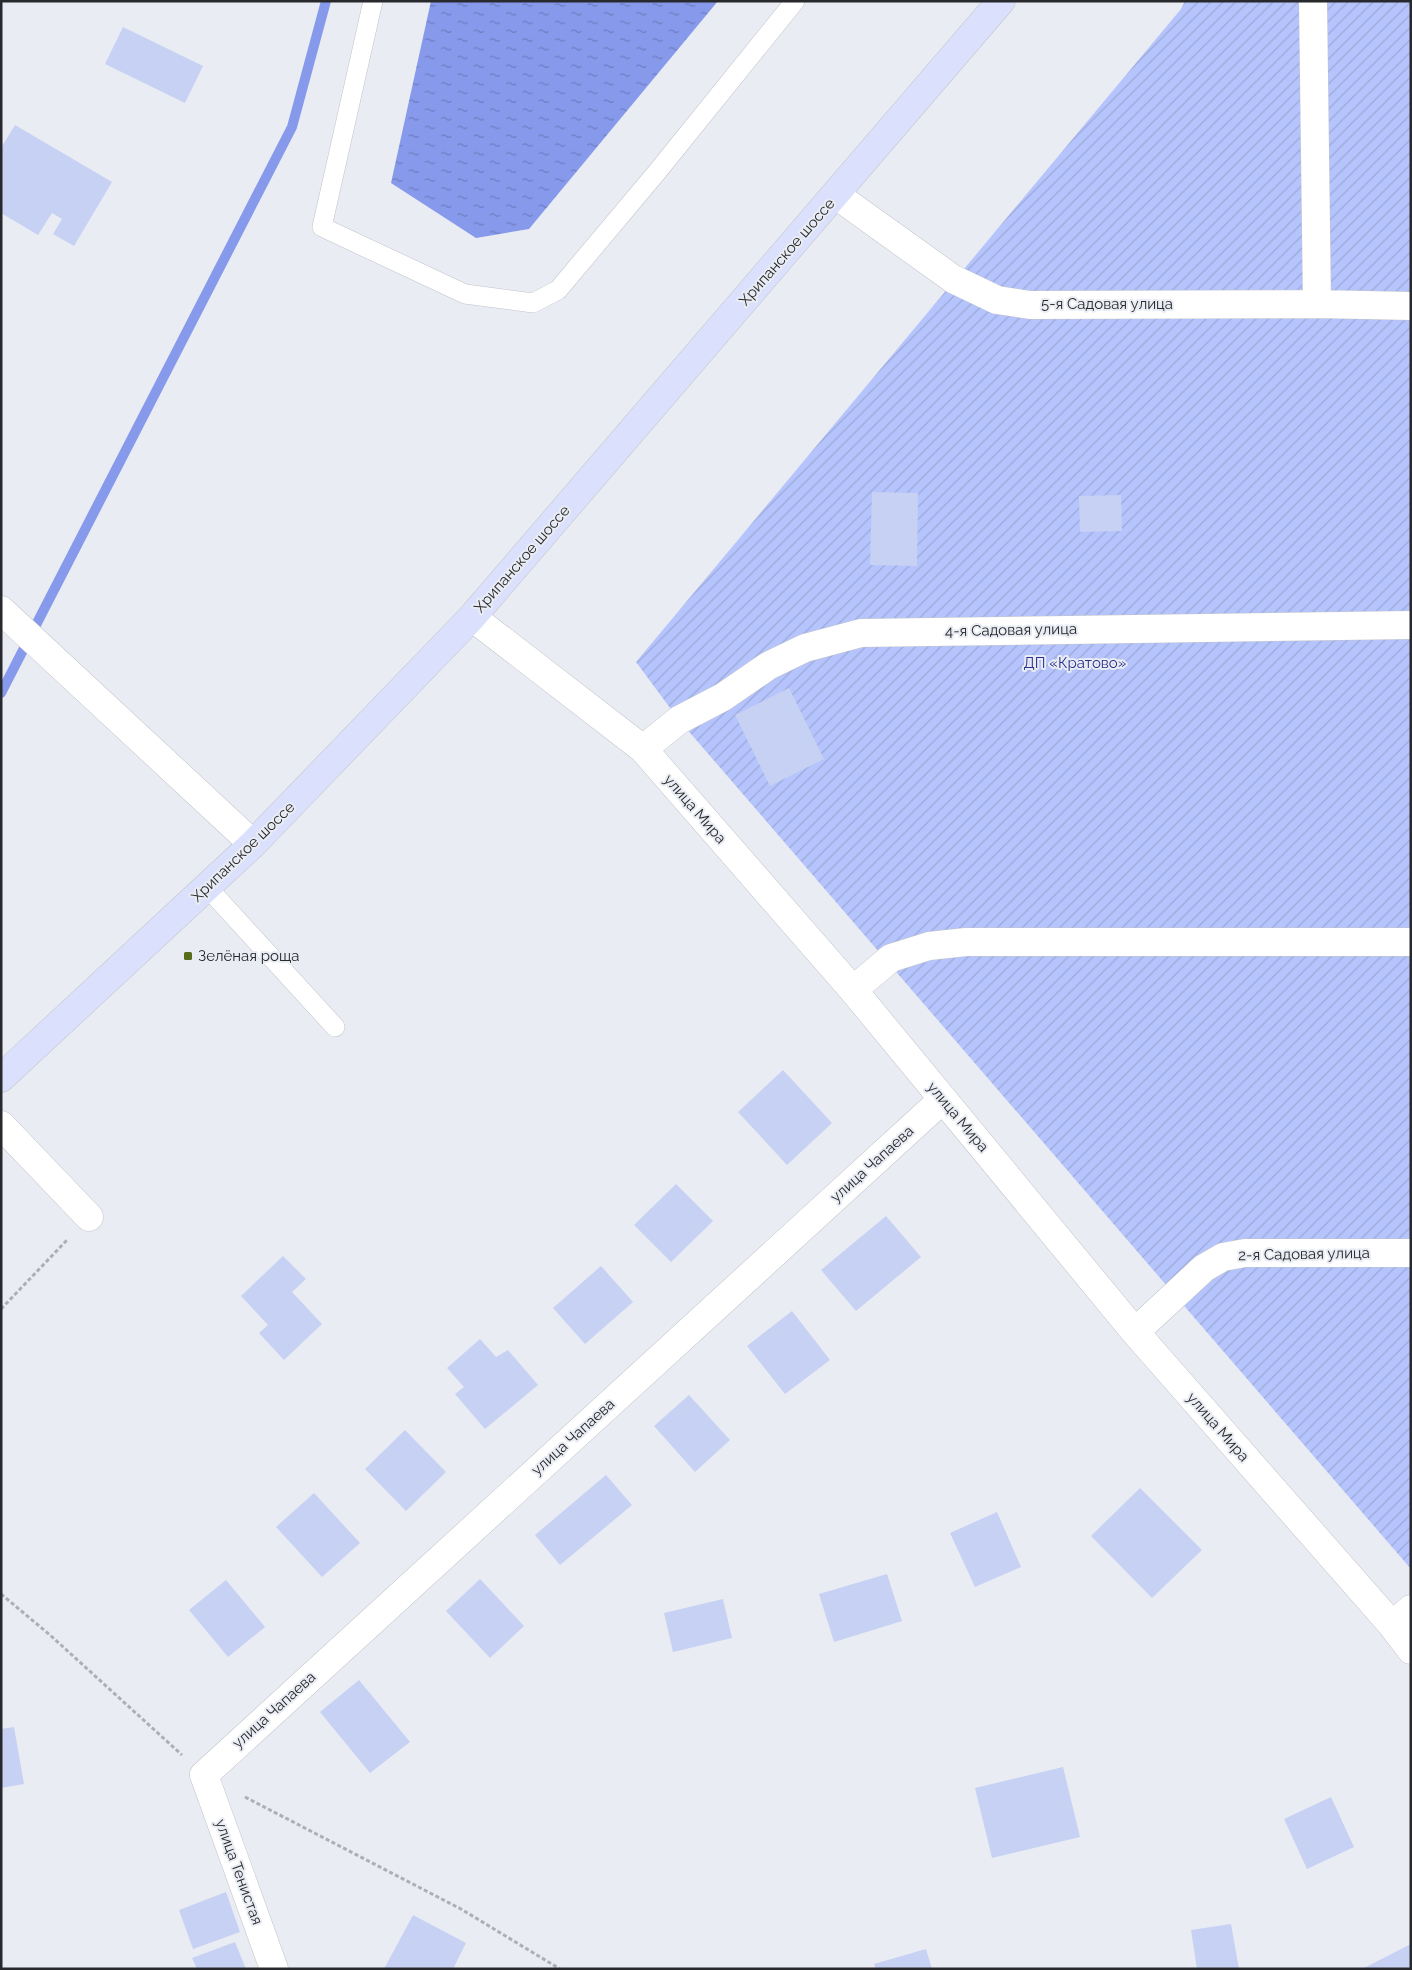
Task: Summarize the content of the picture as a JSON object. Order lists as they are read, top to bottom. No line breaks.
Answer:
{"streets":{"main road":["Хрипанское шоссе"],"street":["5-я Садовая улица","4-я Садовая улица","улица Мира","улица Чапаева","2-я Садовая улица","улица Тенистая"]},"crossings":[["Хрипанское шоссе","5-я Садовая улица"],["Хрипанское шоссе","улица Мира"],["4-я Садовая улица","улица Мира"],["улица Мира","улица Чапаева"],["улица Мира","2-я Садовая улица"],["улица Чапаева","улица Тенистая"]],"parks":["ДП «Кратово»"],"places":{"transit":["Зелёная роща"]}}
